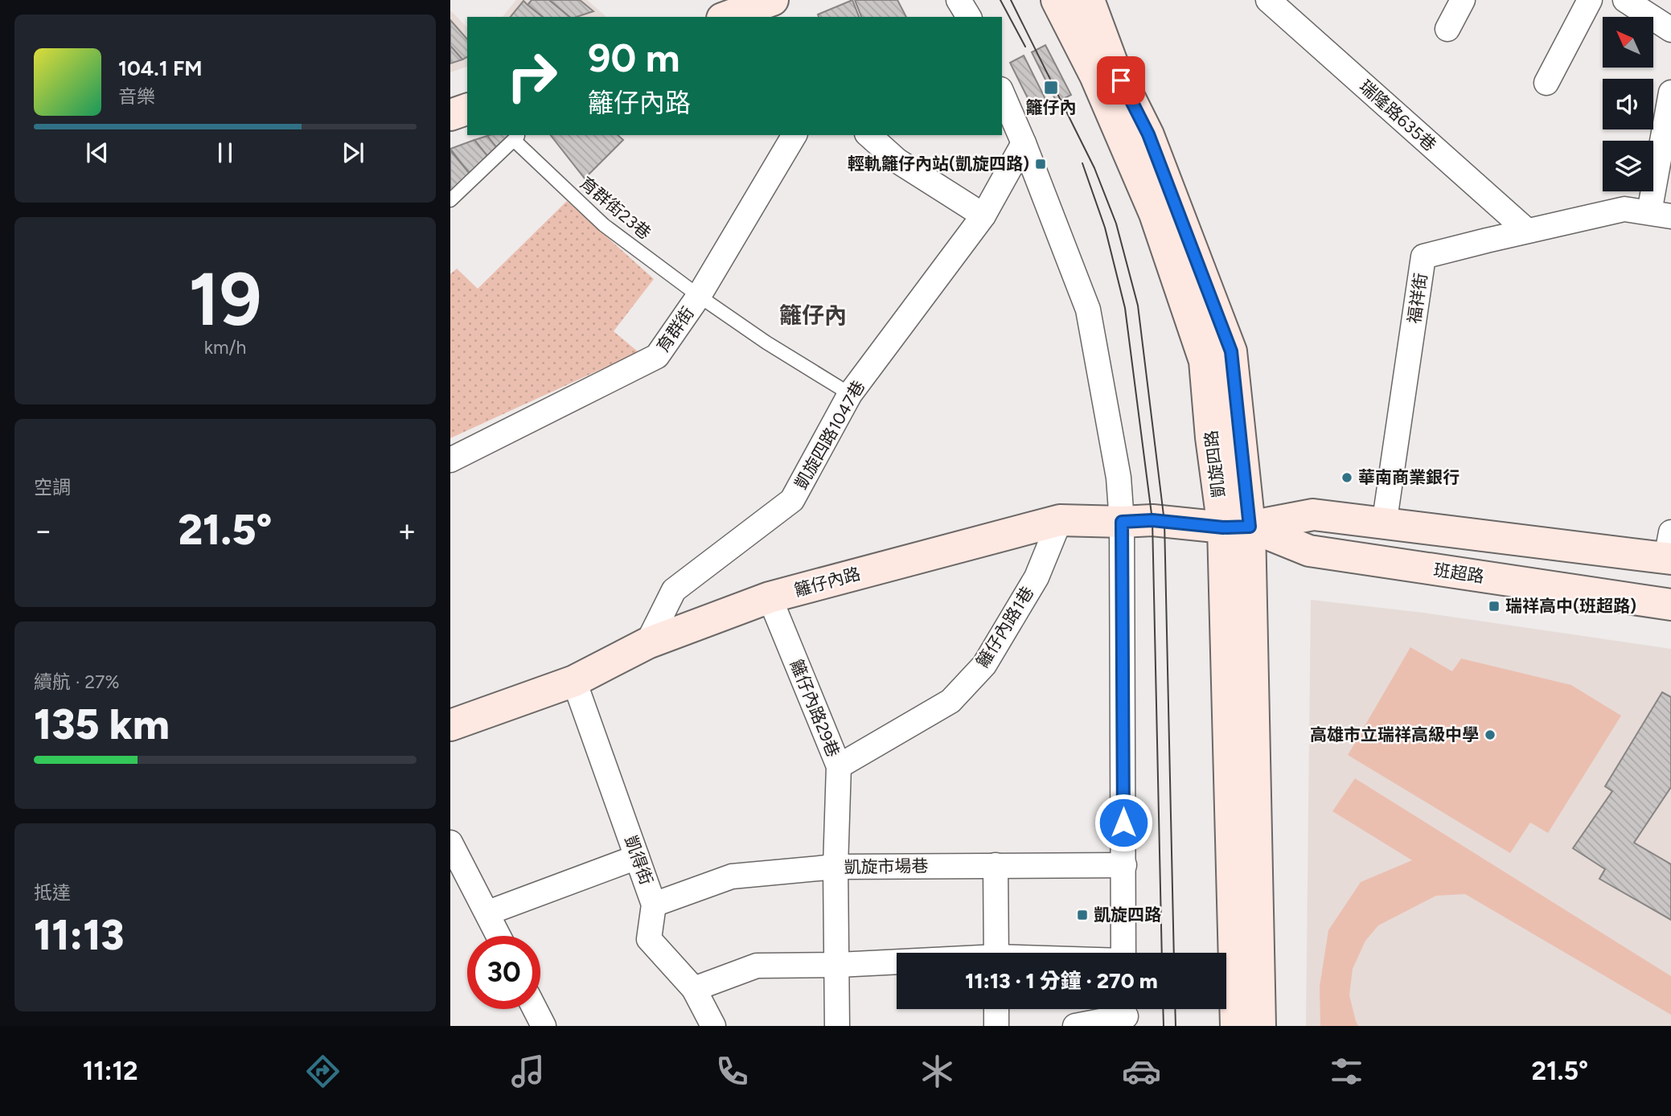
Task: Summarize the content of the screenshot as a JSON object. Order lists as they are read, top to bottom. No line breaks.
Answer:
{"streets":{"street":["瑞隆路635巷","福祥街","育群街","凱旋四路1047巷","凱旋四路","班超路","籬仔內路","籬仔內路1巷","籬仔內路29巷","凱得街","凱旋市場巷"],"lane":["育群街23巷"]},"crossings":[["瑞隆路635巷","福祥街"],["育群街23巷","育群街"],["育群街23巷","凱旋四路1047巷"],["凱旋四路1047巷","籬仔內路"],["凱旋四路","班超路"],["凱旋四路","籬仔內路"],["班超路","籬仔內路"],["籬仔內路","籬仔內路1巷"],["籬仔內路","籬仔內路29巷"],["籬仔內路","凱得街"],["籬仔內路1巷","籬仔內路29巷"],["籬仔內路29巷","凱旋市場巷"],["凱得街","凱旋市場巷"]],"districts":["籬仔內"],"places":{"transit":["籬仔內","輕軌籬仔內站(凱旋四路)","瑞祥高中(班超路)","凱旋四路"],"other":["華南商業銀行","高雄市立瑞祥高級中學"]},"north":"top left","page":{"turn":["90 m","籬仔內路"],"song":["104.1 FM","音樂"],"tile":[["19","km/h"],"空調",["續航 · 27%","135 km"],["抵達","11:13"]],"heat":["−","21.5°","+"],"limit":"30","trip":"11:13 · 1 分鐘 · 270 m","tabs":["11:12","21.5°"]}}
